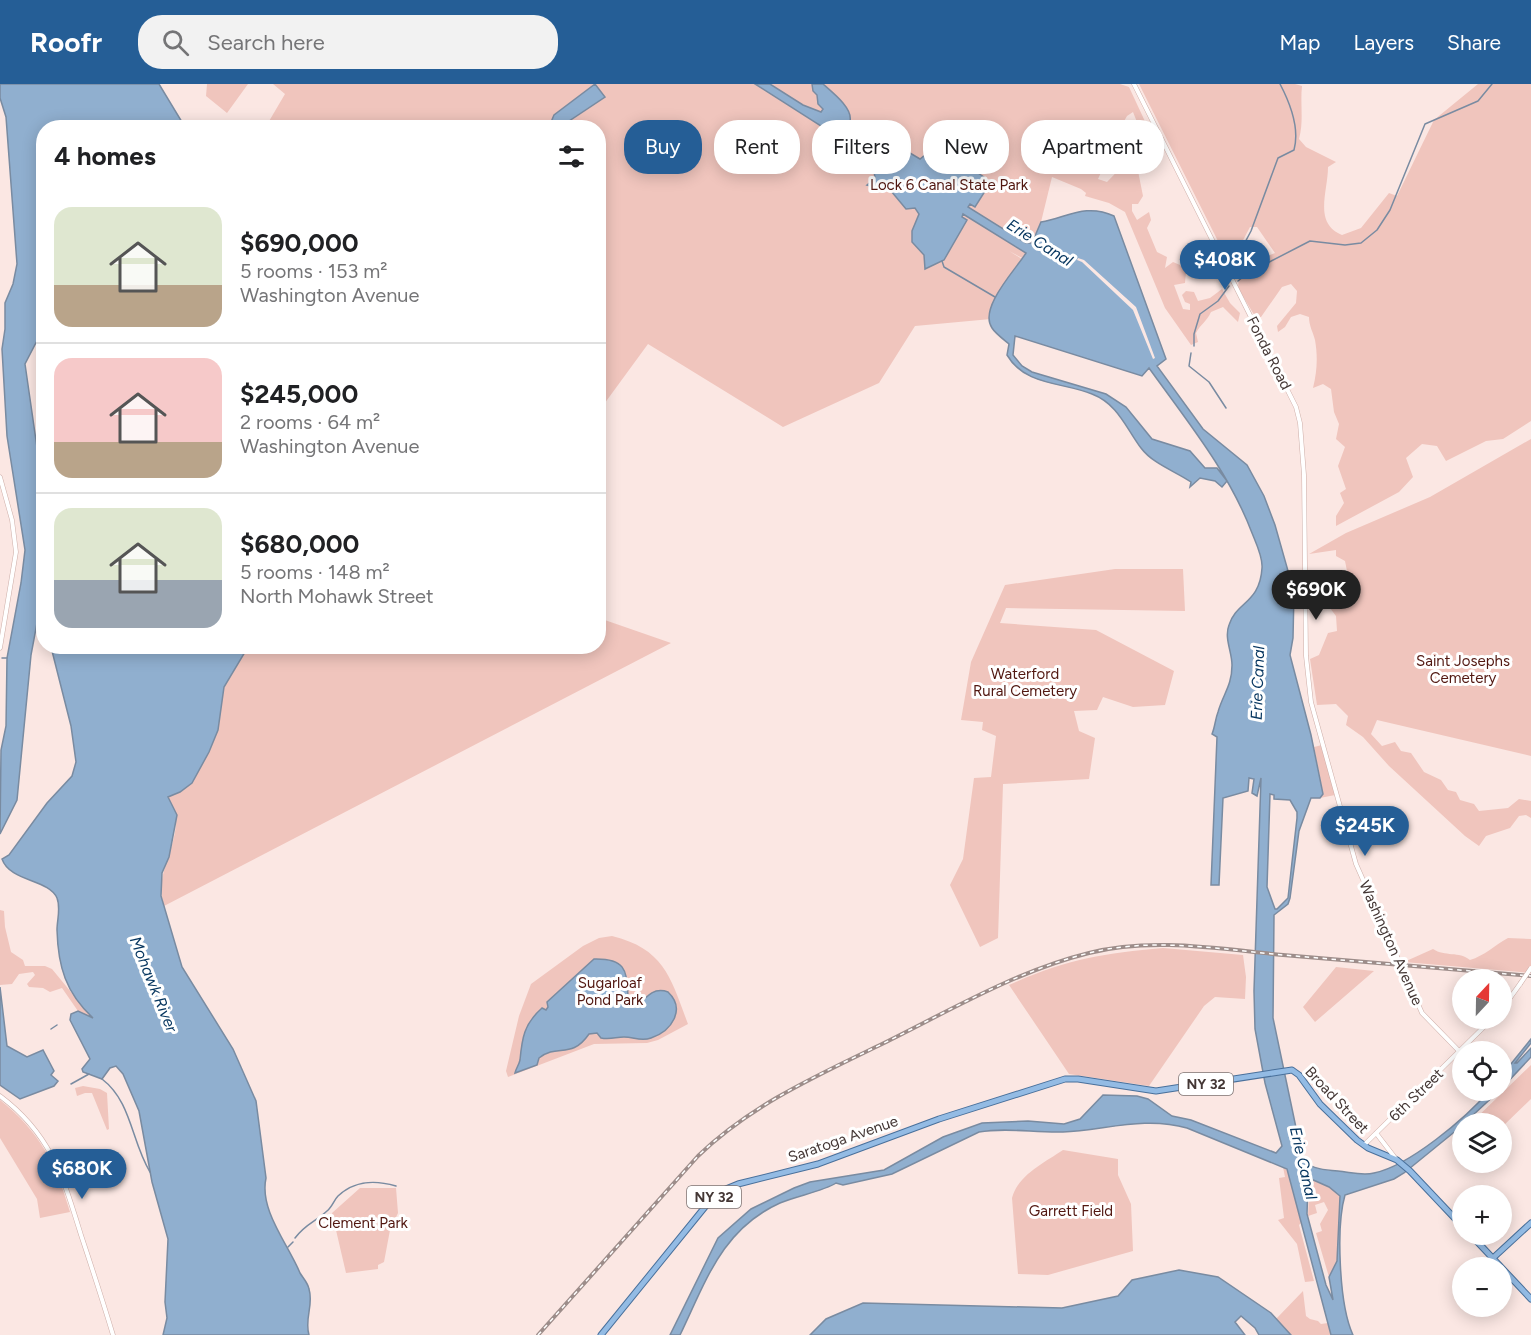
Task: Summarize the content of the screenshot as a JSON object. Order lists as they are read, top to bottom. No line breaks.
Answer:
{"streets":{"main road":["NY 32","Broad Street","Saratoga Avenue"],"street":["Fonda Road","Washington Avenue","6th Street"]},"crossings":[["Fonda Road","Washington Avenue"],["6th Street","Broad Street"],["Broad Street","Saratoga Avenue"]],"water":["Erie Canal","Mohawk River"],"parks":["Lock 6 Canal State Park","Saint Josephs Cemetery","Waterford Rural Cemetery","Sugarloaf Pond Park","Garrett Field","Clement Park"],"north":"top","page":{"header":"Roofr","search":"Search here","nav":["Map","Layers","Share"],"chip":["Buy","Rent","Filters","New","Apartment"],"heading":"4 homes","list":[{"name":"$690,000","note":"5 rooms · 153 m² · Washington Avenue"},{"name":"$245,000","note":"2 rooms · 64 m² · Washington Avenue"},{"name":"$680,000","note":"5 rooms · 148 m² · North Mohawk Street"}],"price":["$408K","$690K","$245K","$680K"],"map_buttons":["+","−"]}}
